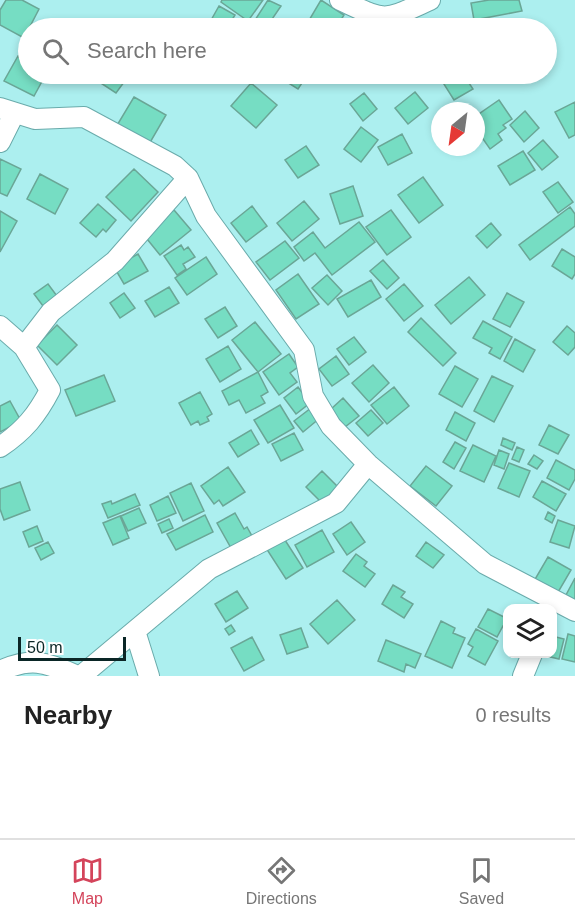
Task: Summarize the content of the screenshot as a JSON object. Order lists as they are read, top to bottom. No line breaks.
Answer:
{"scale_bar":"50 m","north":"bottom left","page":{"search":"Search here","scale":"50 m","heading":["Nearby","0 results"],"nav":["Map","Directions","Saved"]}}
